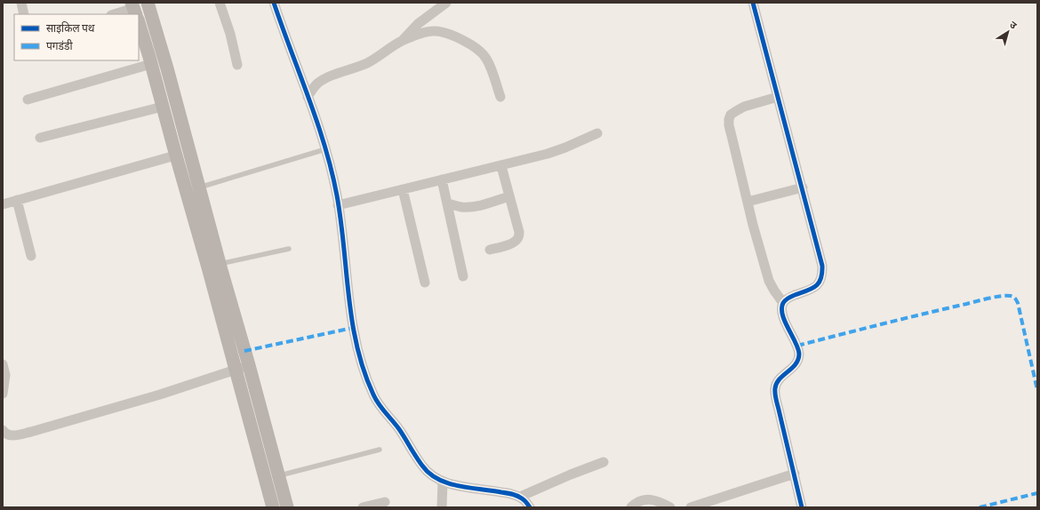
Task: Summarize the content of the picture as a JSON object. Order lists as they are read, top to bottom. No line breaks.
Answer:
{"legend":["साइकिल पथ","पगडंडी"],"north":"top right"}
